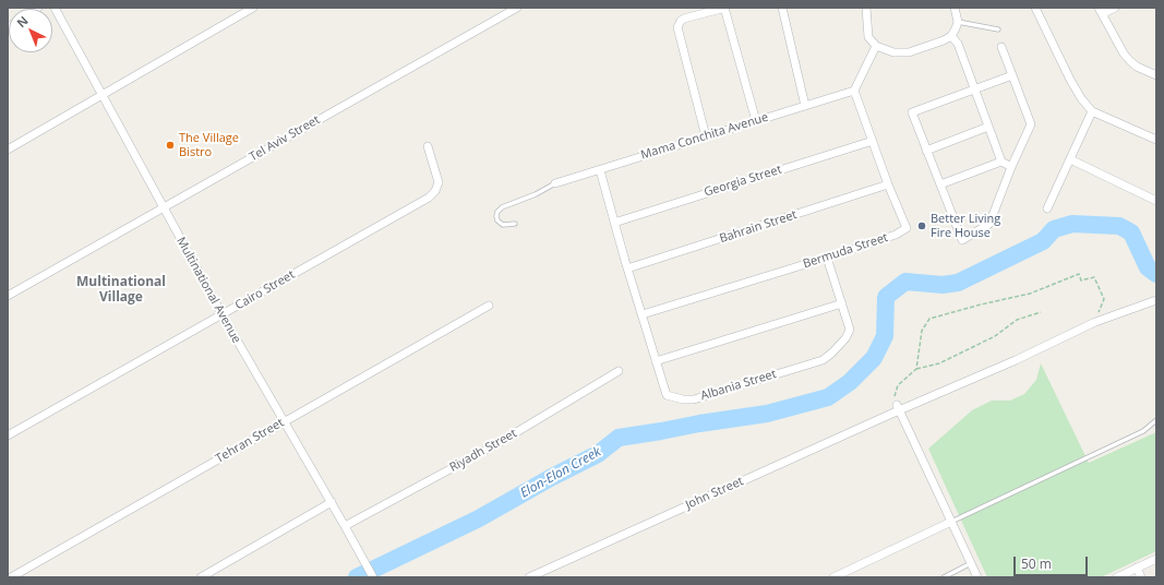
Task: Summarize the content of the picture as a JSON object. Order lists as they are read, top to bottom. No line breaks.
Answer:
{"streets":{"street":["Mama Conchita Avenue","Tel Aviv Street","Georgia Street","Bahrain Street","Bermuda Street","Multinational Avenue","Cairo Street","Albania Street","Tehran Street","Riyadh Street","John Street"]},"crossings":[["Mama Conchita Avenue","Bermuda Street"],["Mama Conchita Avenue","Albania Street"],["Tel Aviv Street","Multinational Avenue"],["Georgia Street","Bermuda Street"],["Georgia Street","Albania Street"],["Bahrain Street","Bermuda Street"],["Bahrain Street","Albania Street"],["Bermuda Street","Albania Street"],["Multinational Avenue","Cairo Street"],["Multinational Avenue","Tehran Street"],["Multinational Avenue","Riyadh Street"]],"districts":["Multinational Village"],"water":["Elon-Elon Creek"],"places":["The Village Bistro","Better Living Fire House"],"scale_bar":"50 m","north":"top left"}
